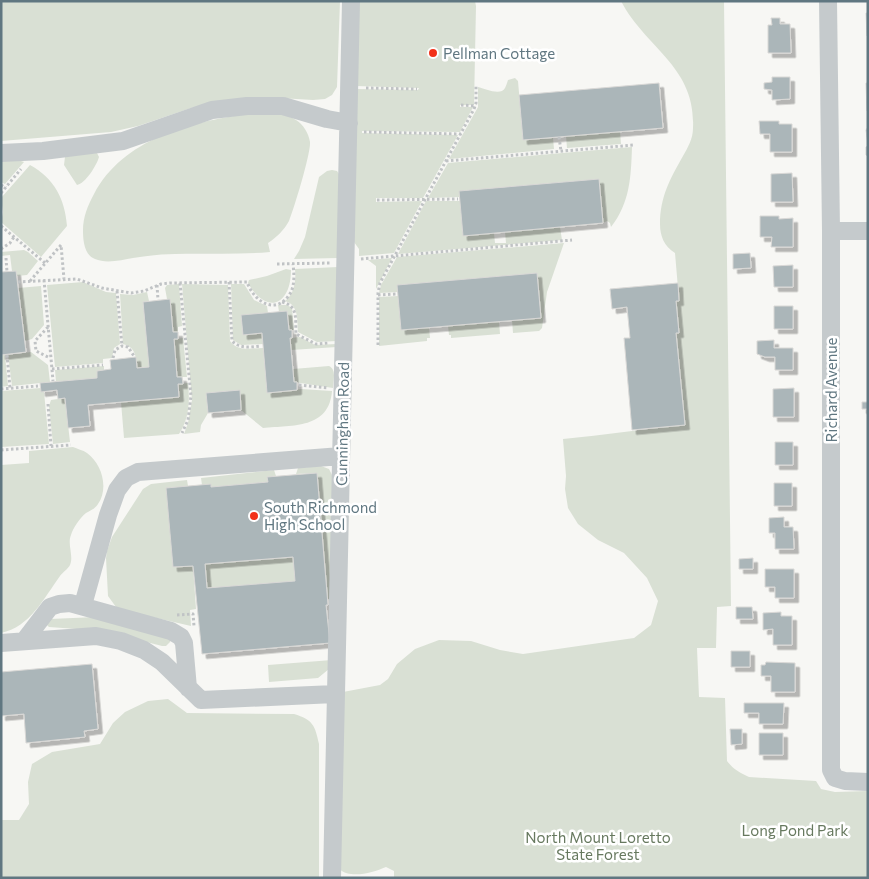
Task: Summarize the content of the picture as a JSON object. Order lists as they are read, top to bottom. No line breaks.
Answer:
{"streets":{"street":["Richard Avenue","Cunningham Road"]},"parks":["Long Pond Park","North Mount Loretto State Forest"],"places":["Pellman Cottage","South Richmond High School"]}
